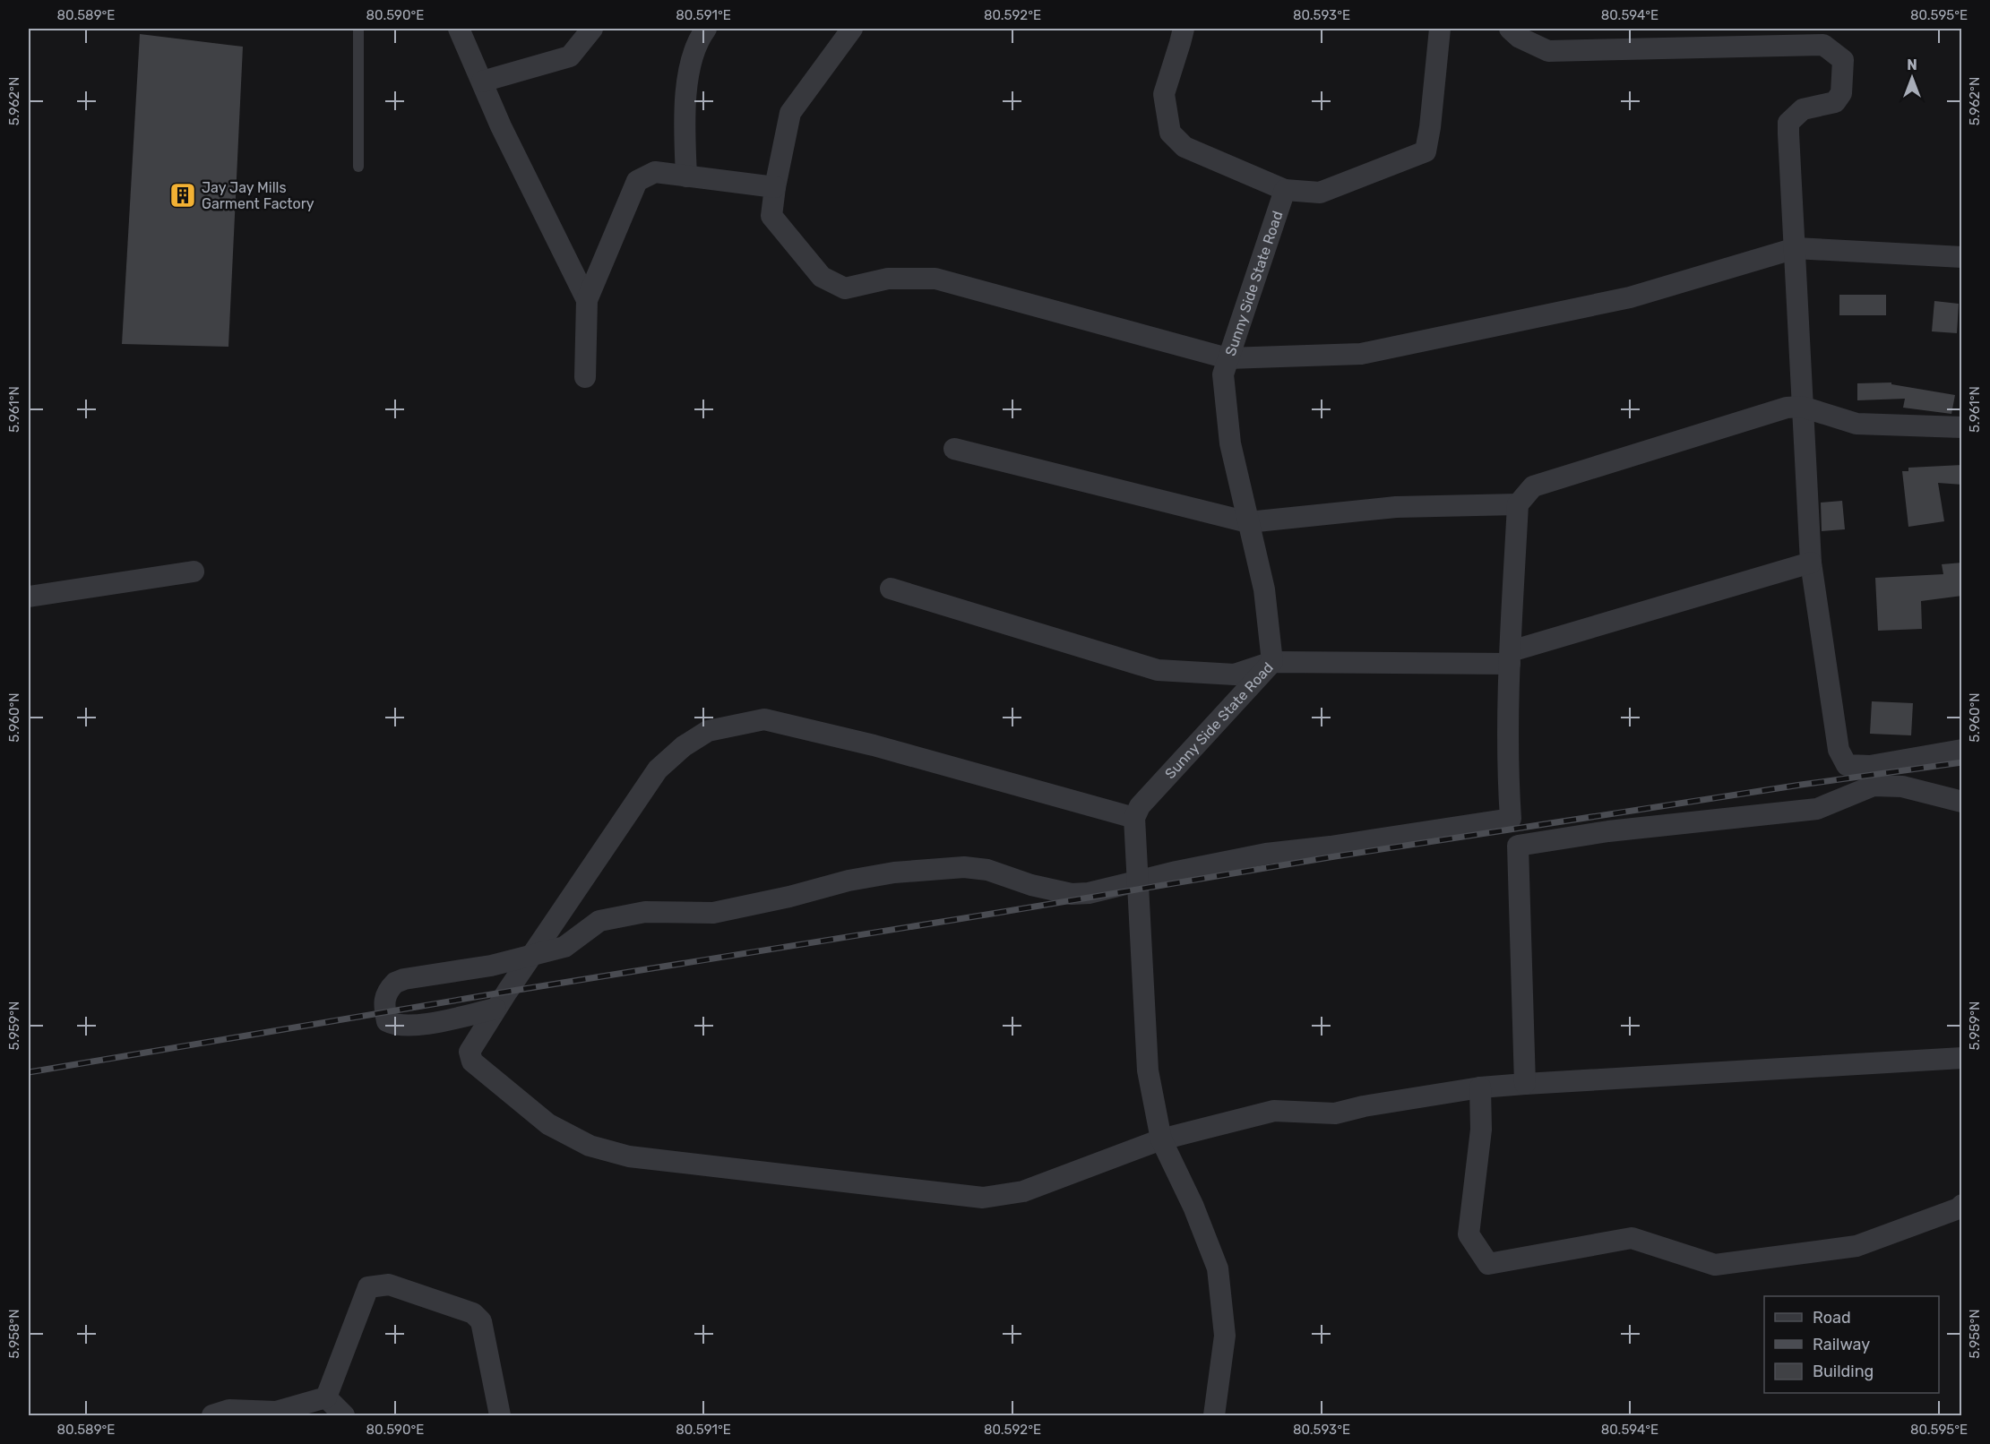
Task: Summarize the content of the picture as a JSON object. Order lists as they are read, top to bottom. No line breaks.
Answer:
{"streets":{"street":["Sunny Side State Road"]},"places":{"building":["Jay Jay Mills Garment Factory"]},"legend":["Road","Railway","Building"],"north":"top","coordinates":["80.589°E","80.590°E","80.591°E","80.592°E","80.593°E","80.594°E","80.595°E","5.962°N","5.961°N","5.960°N","5.959°N","5.958°N"]}
